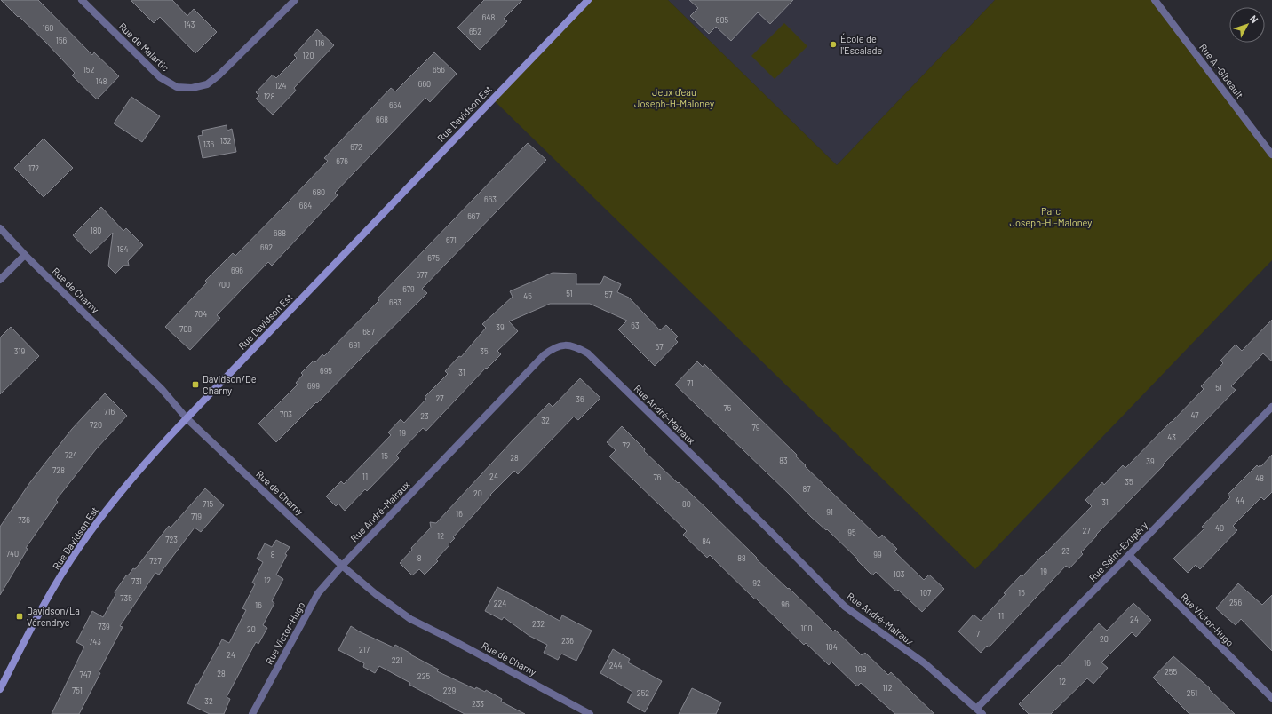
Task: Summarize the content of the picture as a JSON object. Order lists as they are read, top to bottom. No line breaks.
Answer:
{"streets":{"street":["Rue de Malartic","Rue A.-Gibeault","Rue Davidson Est","Rue de Charny","Rue André-Malraux","Rue Saint-Exupéry","Rue Victor-Hugo"]},"crossings":[["Rue Davidson Est","Rue de Charny"],["Rue de Charny","Rue André-Malraux"],["Rue de Charny","Rue Victor-Hugo"],["Rue André-Malraux","Rue Saint-Exupéry"],["Rue André-Malraux","Rue Victor-Hugo"],["Rue Saint-Exupéry","Rue Victor-Hugo"]],"parks":["Jeux d'eau Joseph-H-Maloney","Parc Joseph-H.-Maloney"],"places":{"other":["École de l'Escalade"],"transit":["Davidson/De Charny","Davidson/La Vérendrye"]},"house_numbers":["648","605","143","160","652","156","116","120","152","656","148","660","124","128","664","668","132","136","672","676","172","680","663","684","667","180","688","671","692","184","675","696","677","700","679","51","57","45","683","704","63","39","708","687","691","67","319","35","695","31","71","699","51","27","36","75","716","703","47","23","32","720","79","19","43","72","724","15","28","83","39","728","11","24","76","48","35","87","20","44","31","715","80","91","16","719","736","40","27","95","12","723","84","23","740","8","99","8","88","727","19","103","12","731","92","107","15","735","256","224","96","16","11","24","232","739","100","20","7","20","236","743","104","217","24","221","16","244","108","255","28","747","225","12","112","751","229","252","251","32","233"],"north":"top right"}
